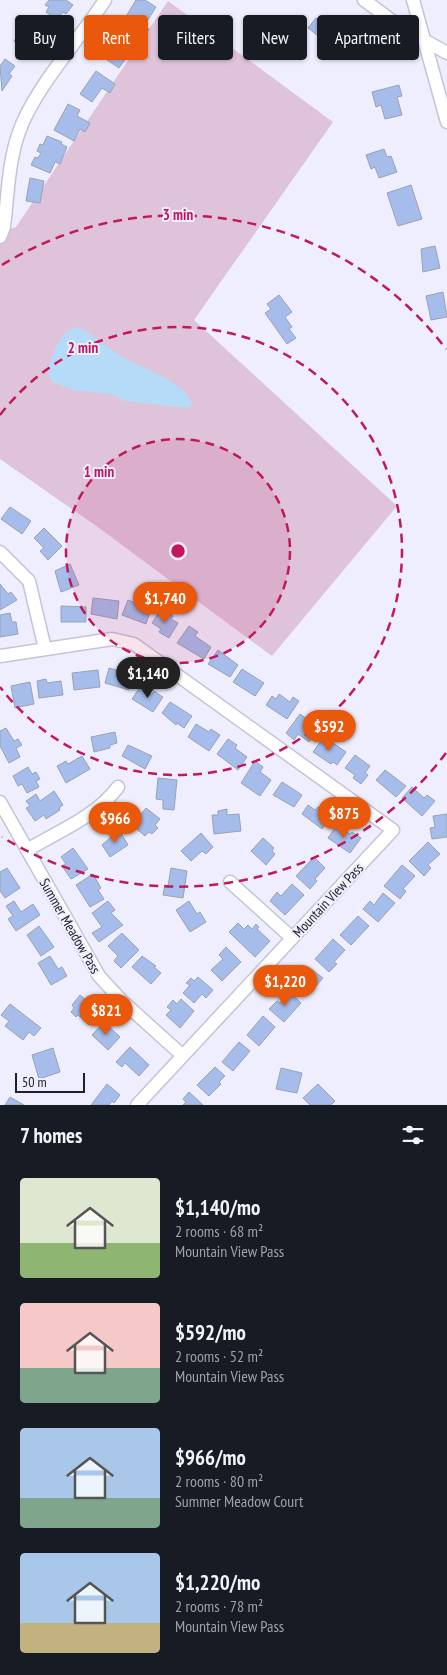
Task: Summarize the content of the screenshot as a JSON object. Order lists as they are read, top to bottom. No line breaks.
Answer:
{"streets":{"street":["Mountain View Pass","Summer Meadow Pass"]},"crossings":[["Mountain View Pass","Summer Meadow Pass"]],"scale_bar":"50 m","page":{"chip":["Buy","Rent","Filters","New","Apartment"],"price":["$1,740","$1,140","$592","$875","$966","$1,220","$821"],"scale":"50 m","heading":"7 homes","list":[{"name":"$1,140/mo","note":"2 rooms · 68 m² · Mountain View Pass"},{"name":"$592/mo","note":"2 rooms · 52 m² · Mountain View Pass"},{"name":"$966/mo","note":"2 rooms · 80 m² · Summer Meadow Court"},{"name":"$1,220/mo","note":"2 rooms · 78 m² · Mountain View Pass"}]},"rings":["3 min","2 min","1 min"]}
